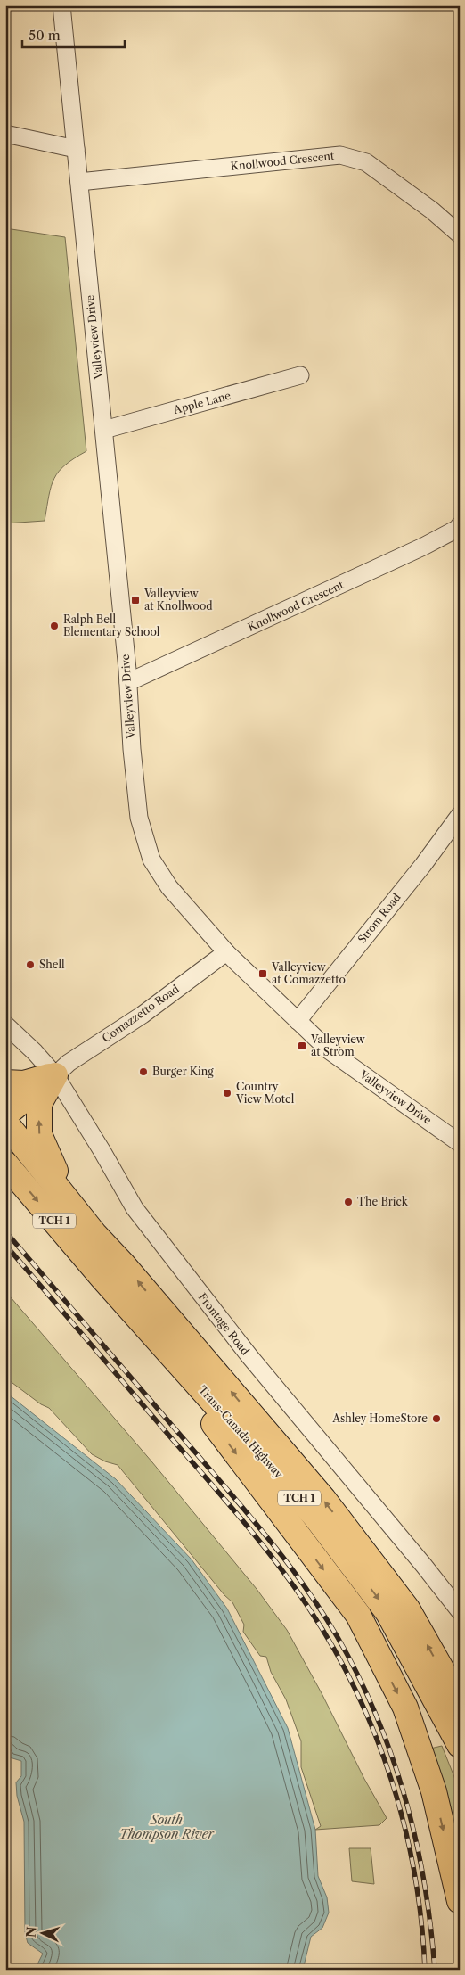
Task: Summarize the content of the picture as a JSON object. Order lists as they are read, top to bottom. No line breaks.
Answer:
{"streets":{"highway":["TCH 1","Trans-Canada Highway"],"street":["Knollwood Crescent","Valleyview Drive","Apple Lane","Strom Road","Comazzetto Road","Frontage Road"]},"crossings":[["Knollwood Crescent","Valleyview Drive"],["Valleyview Drive","Apple Lane"],["Valleyview Drive","Strom Road"],["Valleyview Drive","Comazzetto Road"],["Comazzetto Road","Frontage Road"]],"water":["South Thompson River"],"places":{"transit":["Valleyview at Knollwood","Valleyview at Comazzetto","Valleyview at Strom"],"other":["Ralph Bell Elementary School","Shell","Burger King","Country View Motel","The Brick","Ashley HomeStore"]},"scale_bar":"50 m","north":"left"}
